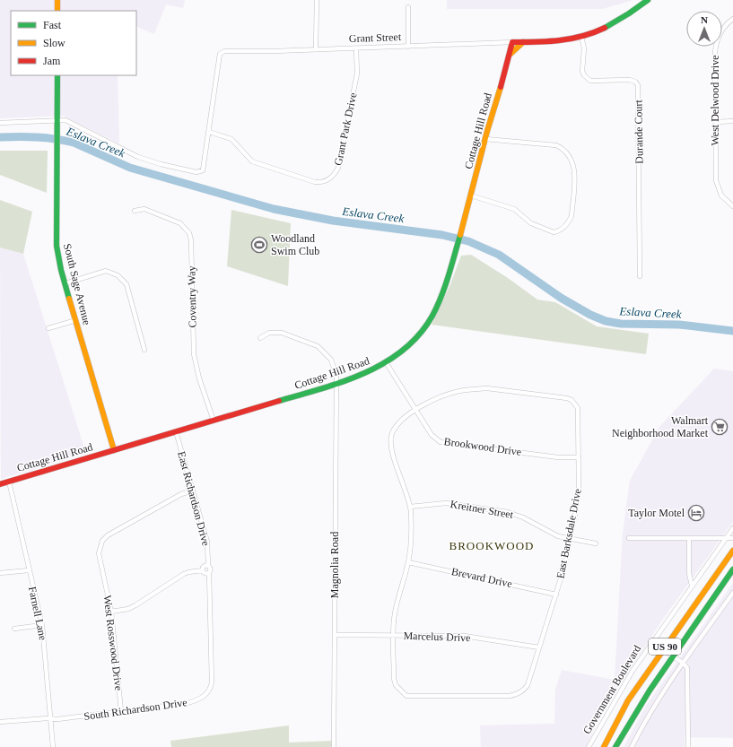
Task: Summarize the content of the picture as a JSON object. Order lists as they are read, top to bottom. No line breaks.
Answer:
{"streets":{"street":["Grant Street","West Delwood Drive","Grant Park Drive","Cottage Hill Road","Durande Court","South Sage Avenue","Coventry Way","Brookwood Drive","East Richardson Drive","Kreitner Street","East Barksdale Drive","Magnolia Road","Brevard Drive","Farnell Lane","Marcelus Drive","West Rosswood Drive","US 90","Government Boulevard","South Richardson Drive"]},"crossings":[["Grant Street","Grant Park Drive"],["Grant Street","Cottage Hill Road"],["Grant Street","Durande Court"],["Grant Street","South Sage Avenue"],["Cottage Hill Road","South Sage Avenue"],["Cottage Hill Road","Coventry Way"],["Cottage Hill Road","Brookwood Drive"],["Cottage Hill Road","East Richardson Drive"],["Cottage Hill Road","Magnolia Road"],["Cottage Hill Road","Farnell Lane"],["Brookwood Drive","East Barksdale Drive"],["East Richardson Drive","West Rosswood Drive"],["East Richardson Drive","South Richardson Drive"],["Kreitner Street","East Barksdale Drive"],["East Barksdale Drive","Brevard Drive"],["East Barksdale Drive","Marcelus Drive"],["Magnolia Road","Marcelus Drive"],["Farnell Lane","South Richardson Drive"],["West Rosswood Drive","South Richardson Drive"]],"districts":["BROOKWOOD"],"water":["Eslava Creek"],"places":{"sports":["Woodland Swim Club"],"supermarket":["Walmart Neighborhood Market"],"hotel":["Taylor Motel"]},"legend":["Fast","Slow","Jam"],"north":"top"}
